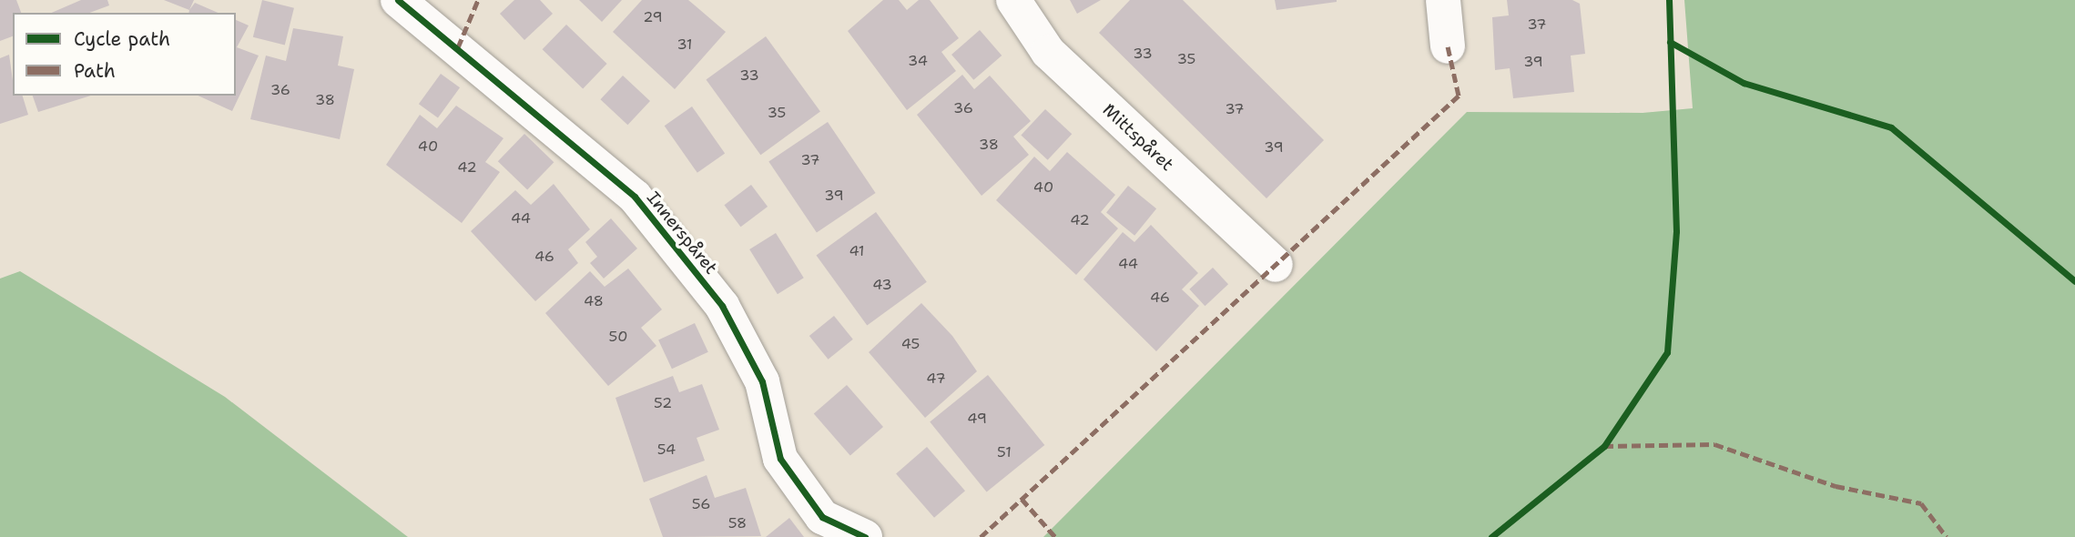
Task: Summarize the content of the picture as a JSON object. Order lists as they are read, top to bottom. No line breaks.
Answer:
{"streets":{"street":["Mittspåret","Innerspåret"]},"house_numbers":["29","37","31","33","35","34","39","33","36","38","36","37","35","38","40","39","37","42","40","39","44","42","41","46","44","43","46","48","50","45","47","52","49","54","51","56","58"],"legend":["Cycle path","Path"]}
